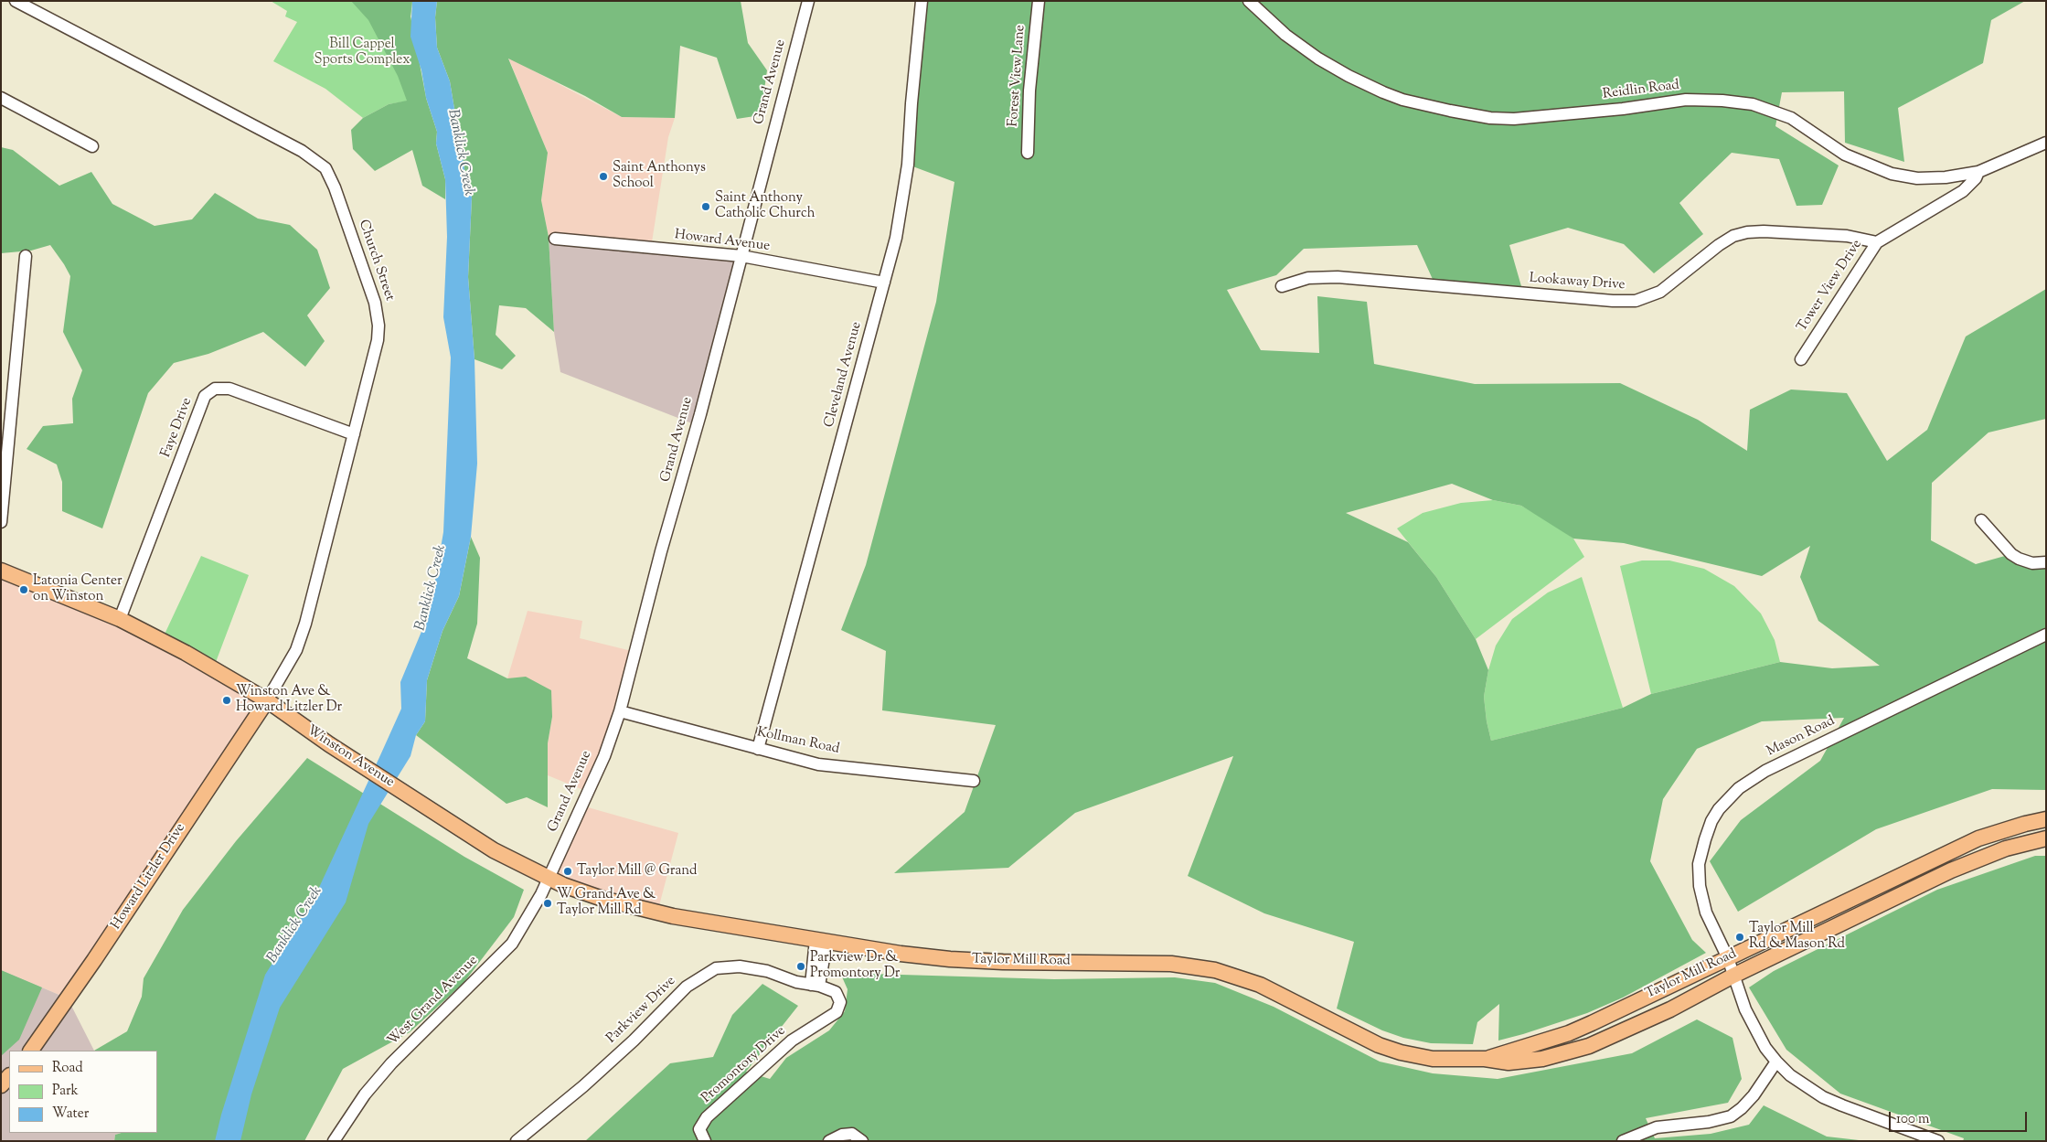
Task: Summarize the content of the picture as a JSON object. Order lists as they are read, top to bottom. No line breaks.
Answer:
{"streets":{"main road":["Winston Avenue","Howard Litzler Drive","Taylor Mill Road"],"street":["Forest View Lane","Grand Avenue","Reidlin Road","Howard Avenue","Church Street","Lookaway Drive","Tower View Drive","Cleveland Avenue","Faye Drive","Mason Road","Kollman Road","West Grand Avenue","Parkview Drive","Promontory Drive"]},"crossings":[["Grand Avenue","Howard Avenue"],["Grand Avenue","Kollman Road"],["Grand Avenue","Winston Avenue"],["Grand Avenue","Taylor Mill Road"],["Grand Avenue","West Grand Avenue"],["Reidlin Road","Tower View Drive"],["Howard Avenue","Cleveland Avenue"],["Church Street","Faye Drive"],["Church Street","Winston Avenue"],["Church Street","Howard Litzler Drive"],["Lookaway Drive","Tower View Drive"],["Cleveland Avenue","Kollman Road"],["Faye Drive","Winston Avenue"],["Mason Road","Taylor Mill Road"],["Winston Avenue","Howard Litzler Drive"],["Winston Avenue","Taylor Mill Road"],["Winston Avenue","West Grand Avenue"],["Taylor Mill Road","West Grand Avenue"],["Parkview Drive","Promontory Drive"]],"water":["Banklick Creek"],"parks":["Bill Cappel Sports Complex"],"places":["Saint Anthonys School","Saint Anthony Catholic Church","Latonia Center on Winston","Winston Ave & Howard Litzler Dr","Taylor Mill @ Grand","W Grand Ave & Taylor Mill Rd","Taylor Mill Rd & Mason Rd","Parkview Dr & Promontory Dr"],"legend":["Road","Park","Water"],"scale_bar":"100 m"}
